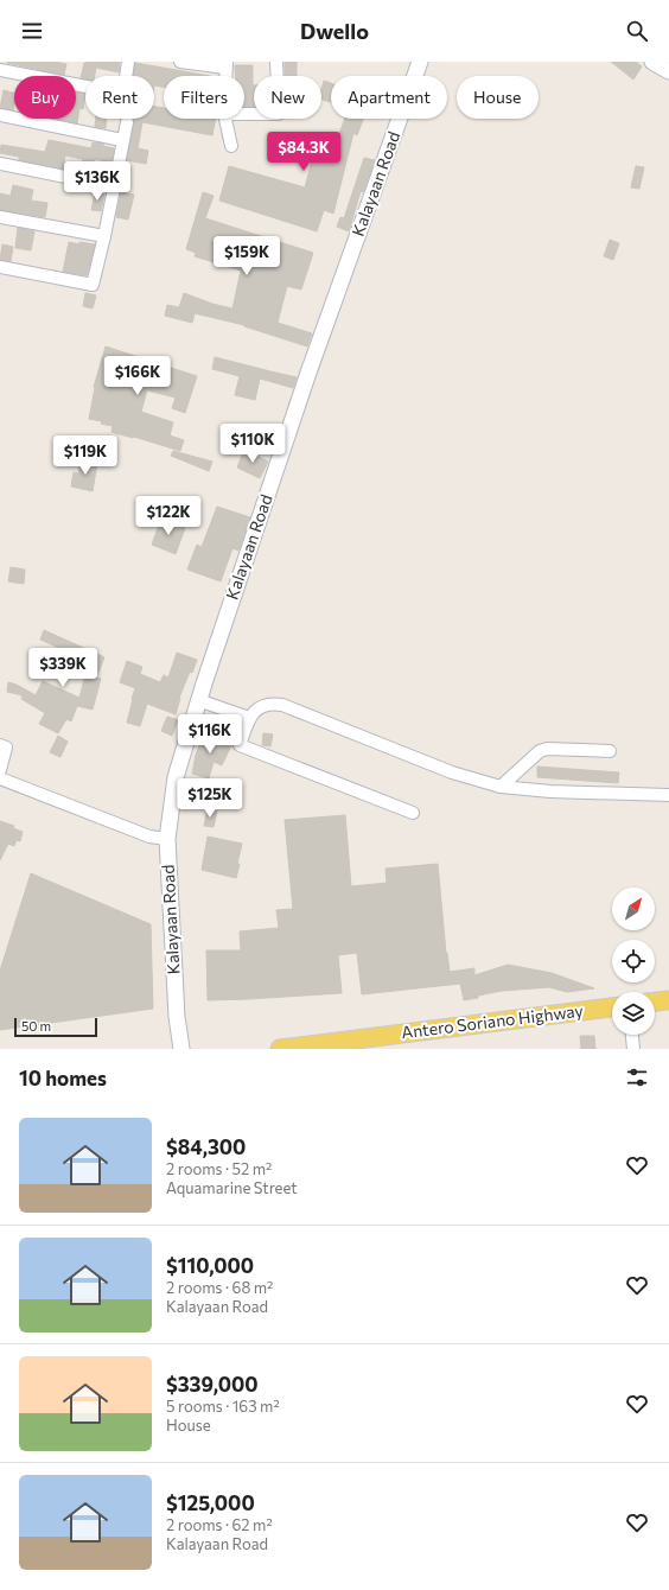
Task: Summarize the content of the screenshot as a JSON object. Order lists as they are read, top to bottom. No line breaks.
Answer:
{"streets":{"main road":["Antero Soriano Highway"],"street":["Kalayaan Road"]},"scale_bar":"50 m","north":"top right","page":{"header":"Dwello","chip":["Buy","Rent","Filters","New","Apartment","House"],"price":["$84.3K","$136K","$159K","$166K","$110K","$119K","$122K","$339K","$116K","$125K"],"scale":"50 m","heading":"10 homes","list":[{"name":"$84,300","note":"2 rooms · 52 m² · Aquamarine Street"},{"name":"$110,000","note":"2 rooms · 68 m² · Kalayaan Road"},{"name":"$339,000","note":"5 rooms · 163 m² · House"},{"name":"$125,000","note":"2 rooms · 62 m² · Kalayaan Road"}]}}
